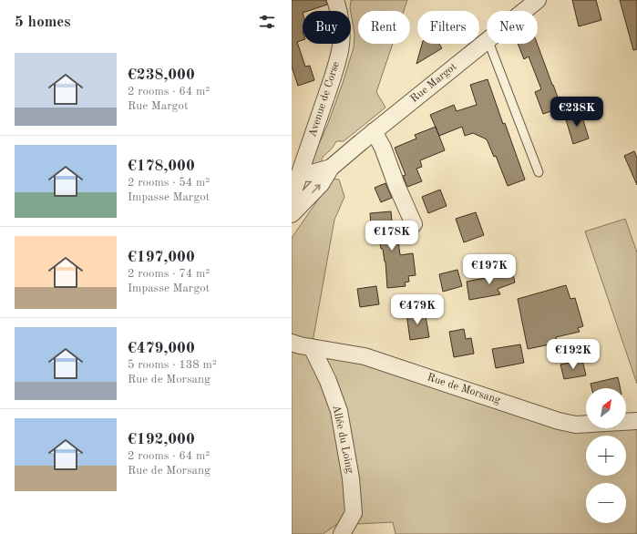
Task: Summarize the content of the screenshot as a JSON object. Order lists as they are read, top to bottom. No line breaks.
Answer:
{"streets":{"street":["Rue Margot","Avenue de Corse","Rue de Morsang","Allée du Loing"]},"crossings":[["Rue Margot","Avenue de Corse"],["Rue de Morsang","Allée du Loing"]],"north":"top right","page":{"heading":"5 homes","chip":["Buy","Rent","Filters","New"],"list":[{"name":"€238,000","note":"2 rooms · 64 m² · Rue Margot"},{"name":"€178,000","note":"2 rooms · 54 m² · Impasse Margot"},{"name":"€197,000","note":"2 rooms · 74 m² · Impasse Margot"},{"name":"€479,000","note":"5 rooms · 138 m² · Rue de Morsang"},{"name":"€192,000","note":"2 rooms · 64 m² · Rue de Morsang"}],"price":["€238K","€178K","€197K","€479K","€192K"],"map_buttons":["+","−"]}}
